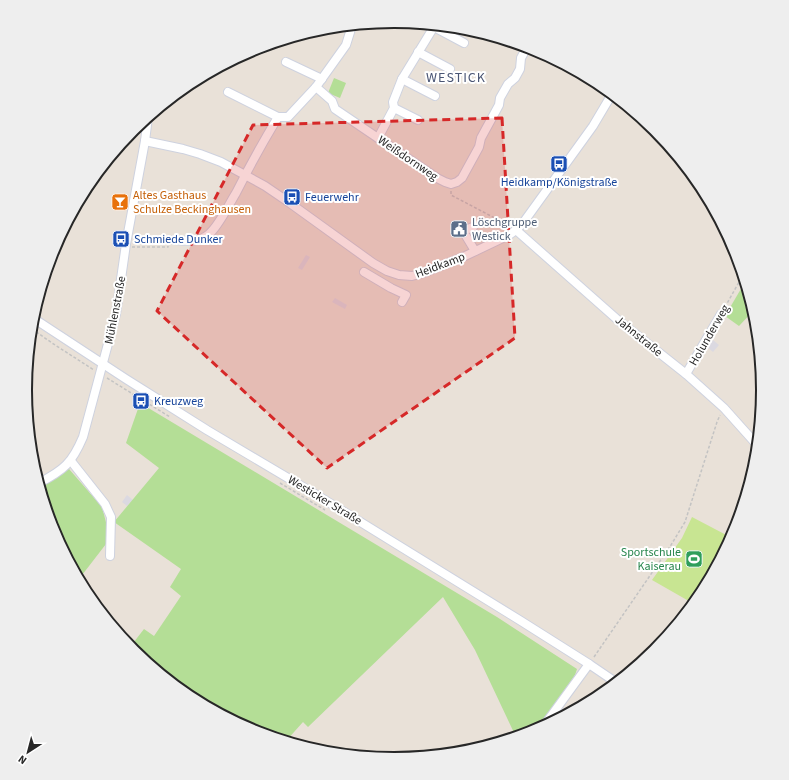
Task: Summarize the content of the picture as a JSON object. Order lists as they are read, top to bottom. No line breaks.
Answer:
{"streets":{"street":["Weißdornweg","Heidkamp","Mühlenstraße","Holunderweg","Jahnstraße","Westicker Straße"]},"crossings":[["Heidkamp","Mühlenstraße"],["Heidkamp","Jahnstraße"],["Mühlenstraße","Westicker Straße"],["Holunderweg","Jahnstraße"]],"districts":["WESTICK"],"places":{"bus stop":["Heidkamp/Königstraße","Feuerwehr","Schmiede Dunker","Kreuzweg"],"bar":["Altes Gasthaus Schulze Beckinghausen"],"public building":["Löschgruppe Westick"],"sports":["Sportschule Kaiserau"]},"north":"bottom left"}
